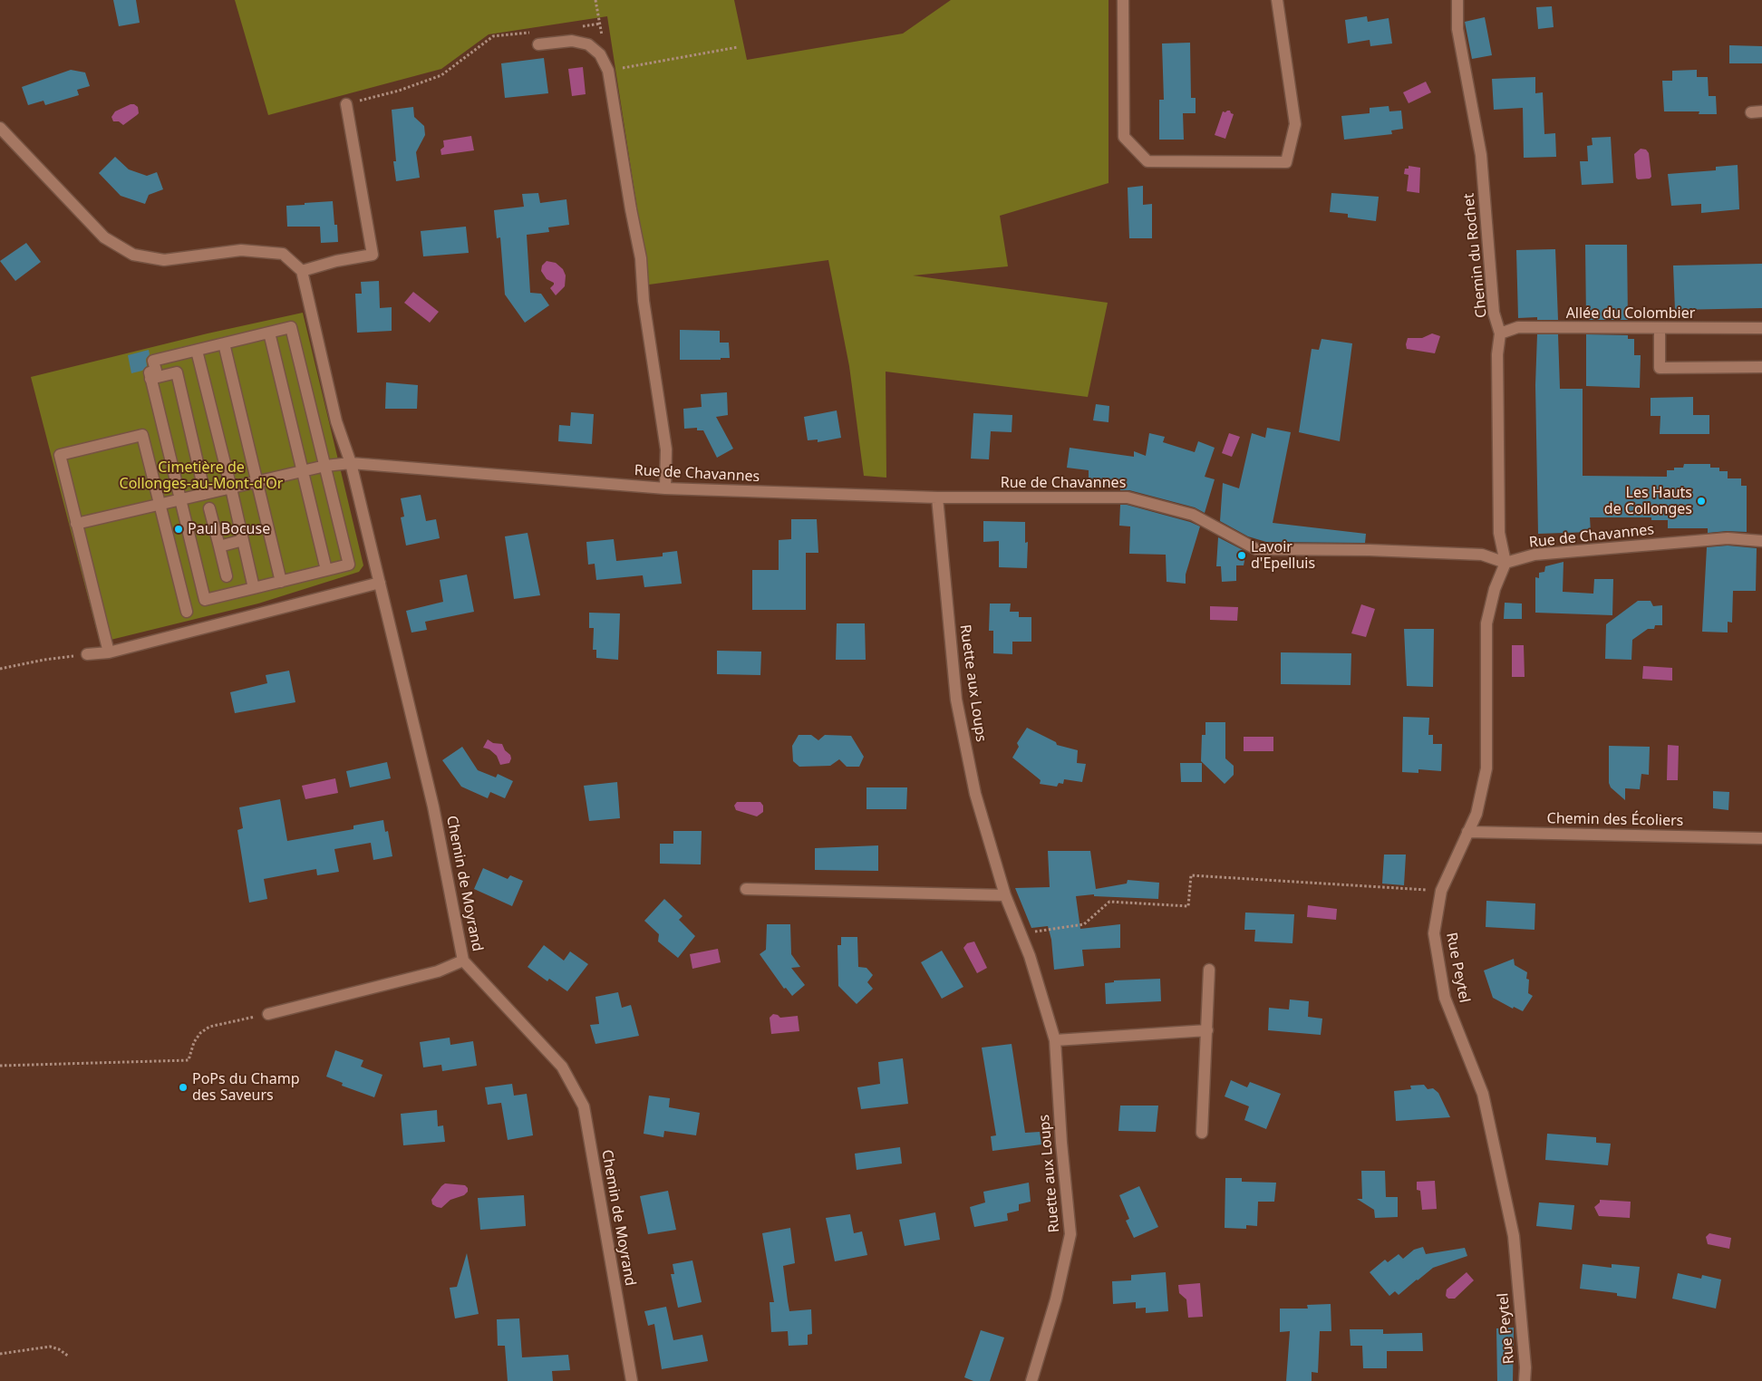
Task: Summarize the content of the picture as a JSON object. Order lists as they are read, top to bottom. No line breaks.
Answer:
{"streets":{"street":["Chemin du Rochet","Allée du Colombier","Rue de Chavannes","Ruette aux Loups","Chemin des Écoliers","Chemin de Moyrand","Rue Peytel"]},"crossings":[["Chemin du Rochet","Allée du Colombier"],["Chemin du Rochet","Rue de Chavannes"],["Chemin du Rochet","Rue Peytel"],["Rue de Chavannes","Ruette aux Loups"],["Rue de Chavannes","Chemin de Moyrand"],["Rue de Chavannes","Rue Peytel"],["Chemin des Écoliers","Rue Peytel"]],"parks":["Cimetière de Collonges-au-Mont-d'Or"],"places":["Les Hauts de Collonges","Paul Bocuse","Lavoir d'Epelluis","PoPs du Champ des Saveurs"]}
